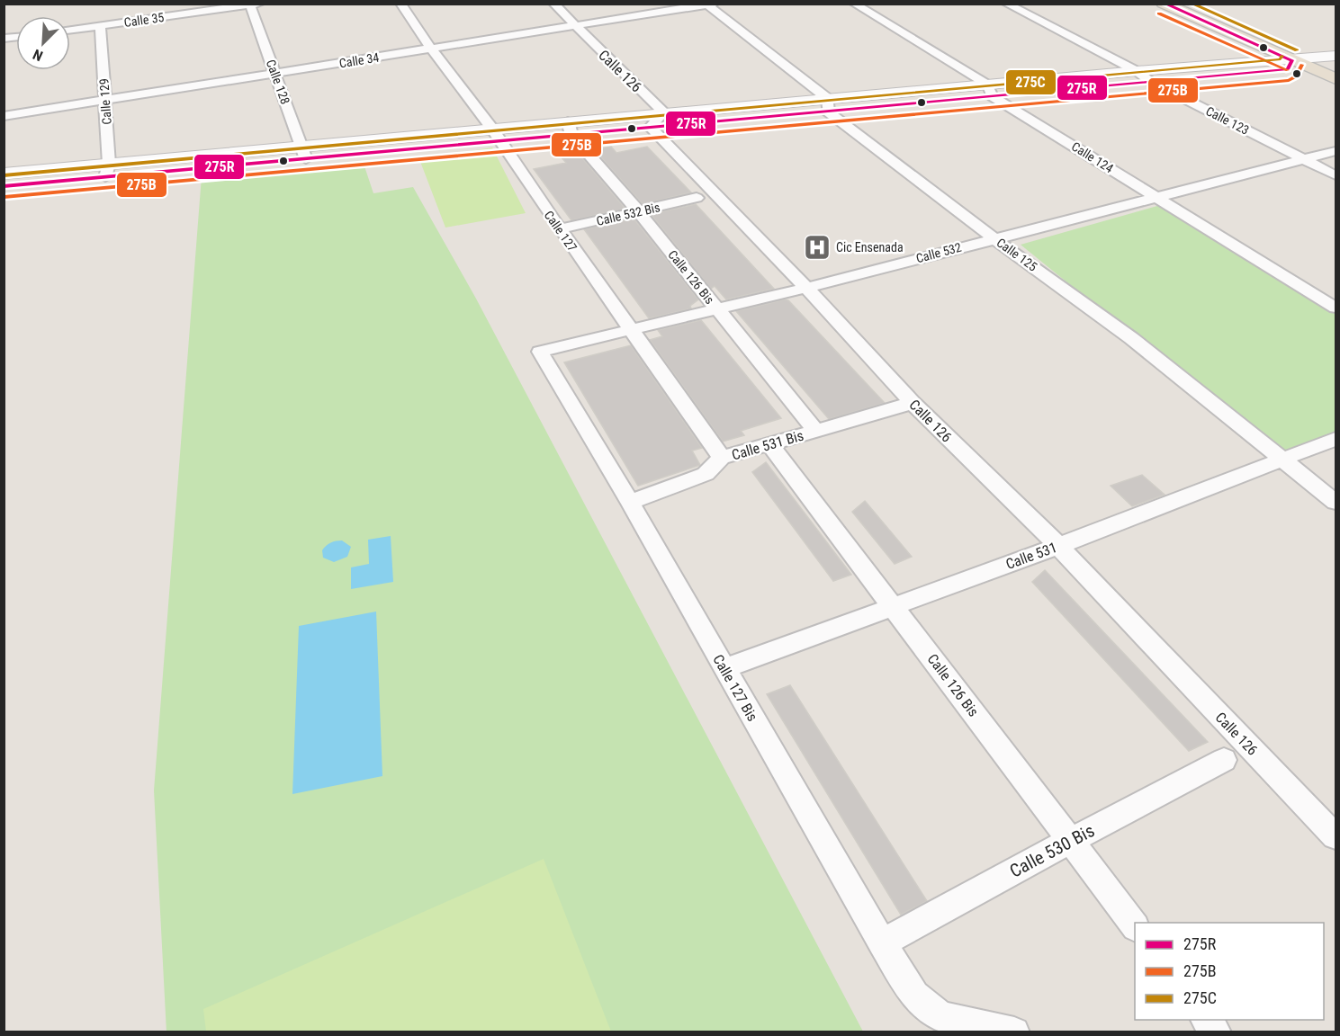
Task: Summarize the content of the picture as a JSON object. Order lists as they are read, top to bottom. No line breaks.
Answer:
{"streets":{"street":["Calle 35","Calle 34","Calle 126","Calle 128","Calle 129","Calle 123","Calle 124","Calle 532 Bis","Calle 127","Calle 532","Calle 125","Calle 126 Bis","Calle 531 Bis","Calle 531","Calle 127 Bis","Calle 530 Bis"]},"crossings":[["Calle 35","Calle 128"],["Calle 35","Calle 129"],["Calle 34","Calle 126"],["Calle 34","Calle 128"],["Calle 34","Calle 129"],["Calle 34","Calle 127"],["Calle 34","Calle 125"],["Calle 126","Calle 532"],["Calle 126","Calle 531 Bis"],["Calle 126","Calle 531"],["Calle 123","Calle 532"],["Calle 124","Calle 532"],["Calle 532 Bis","Calle 127"],["Calle 532 Bis","Calle 126 Bis"],["Calle 127","Calle 532"],["Calle 127","Calle 531 Bis"],["Calle 532","Calle 125"],["Calle 532","Calle 126 Bis"],["Calle 532","Calle 127 Bis"],["Calle 125","Calle 531"],["Calle 126 Bis","Calle 531 Bis"],["Calle 126 Bis","Calle 531"],["Calle 126 Bis","Calle 530 Bis"],["Calle 531 Bis","Calle 127 Bis"],["Calle 531","Calle 127 Bis"],["Calle 127 Bis","Calle 530 Bis"]],"places":{"hospital":["Cic Ensenada"]},"lines":["transit line 275R","transit line 275C","transit line 275B"],"legend":["275R","275B","275C"],"north":"bottom left"}
